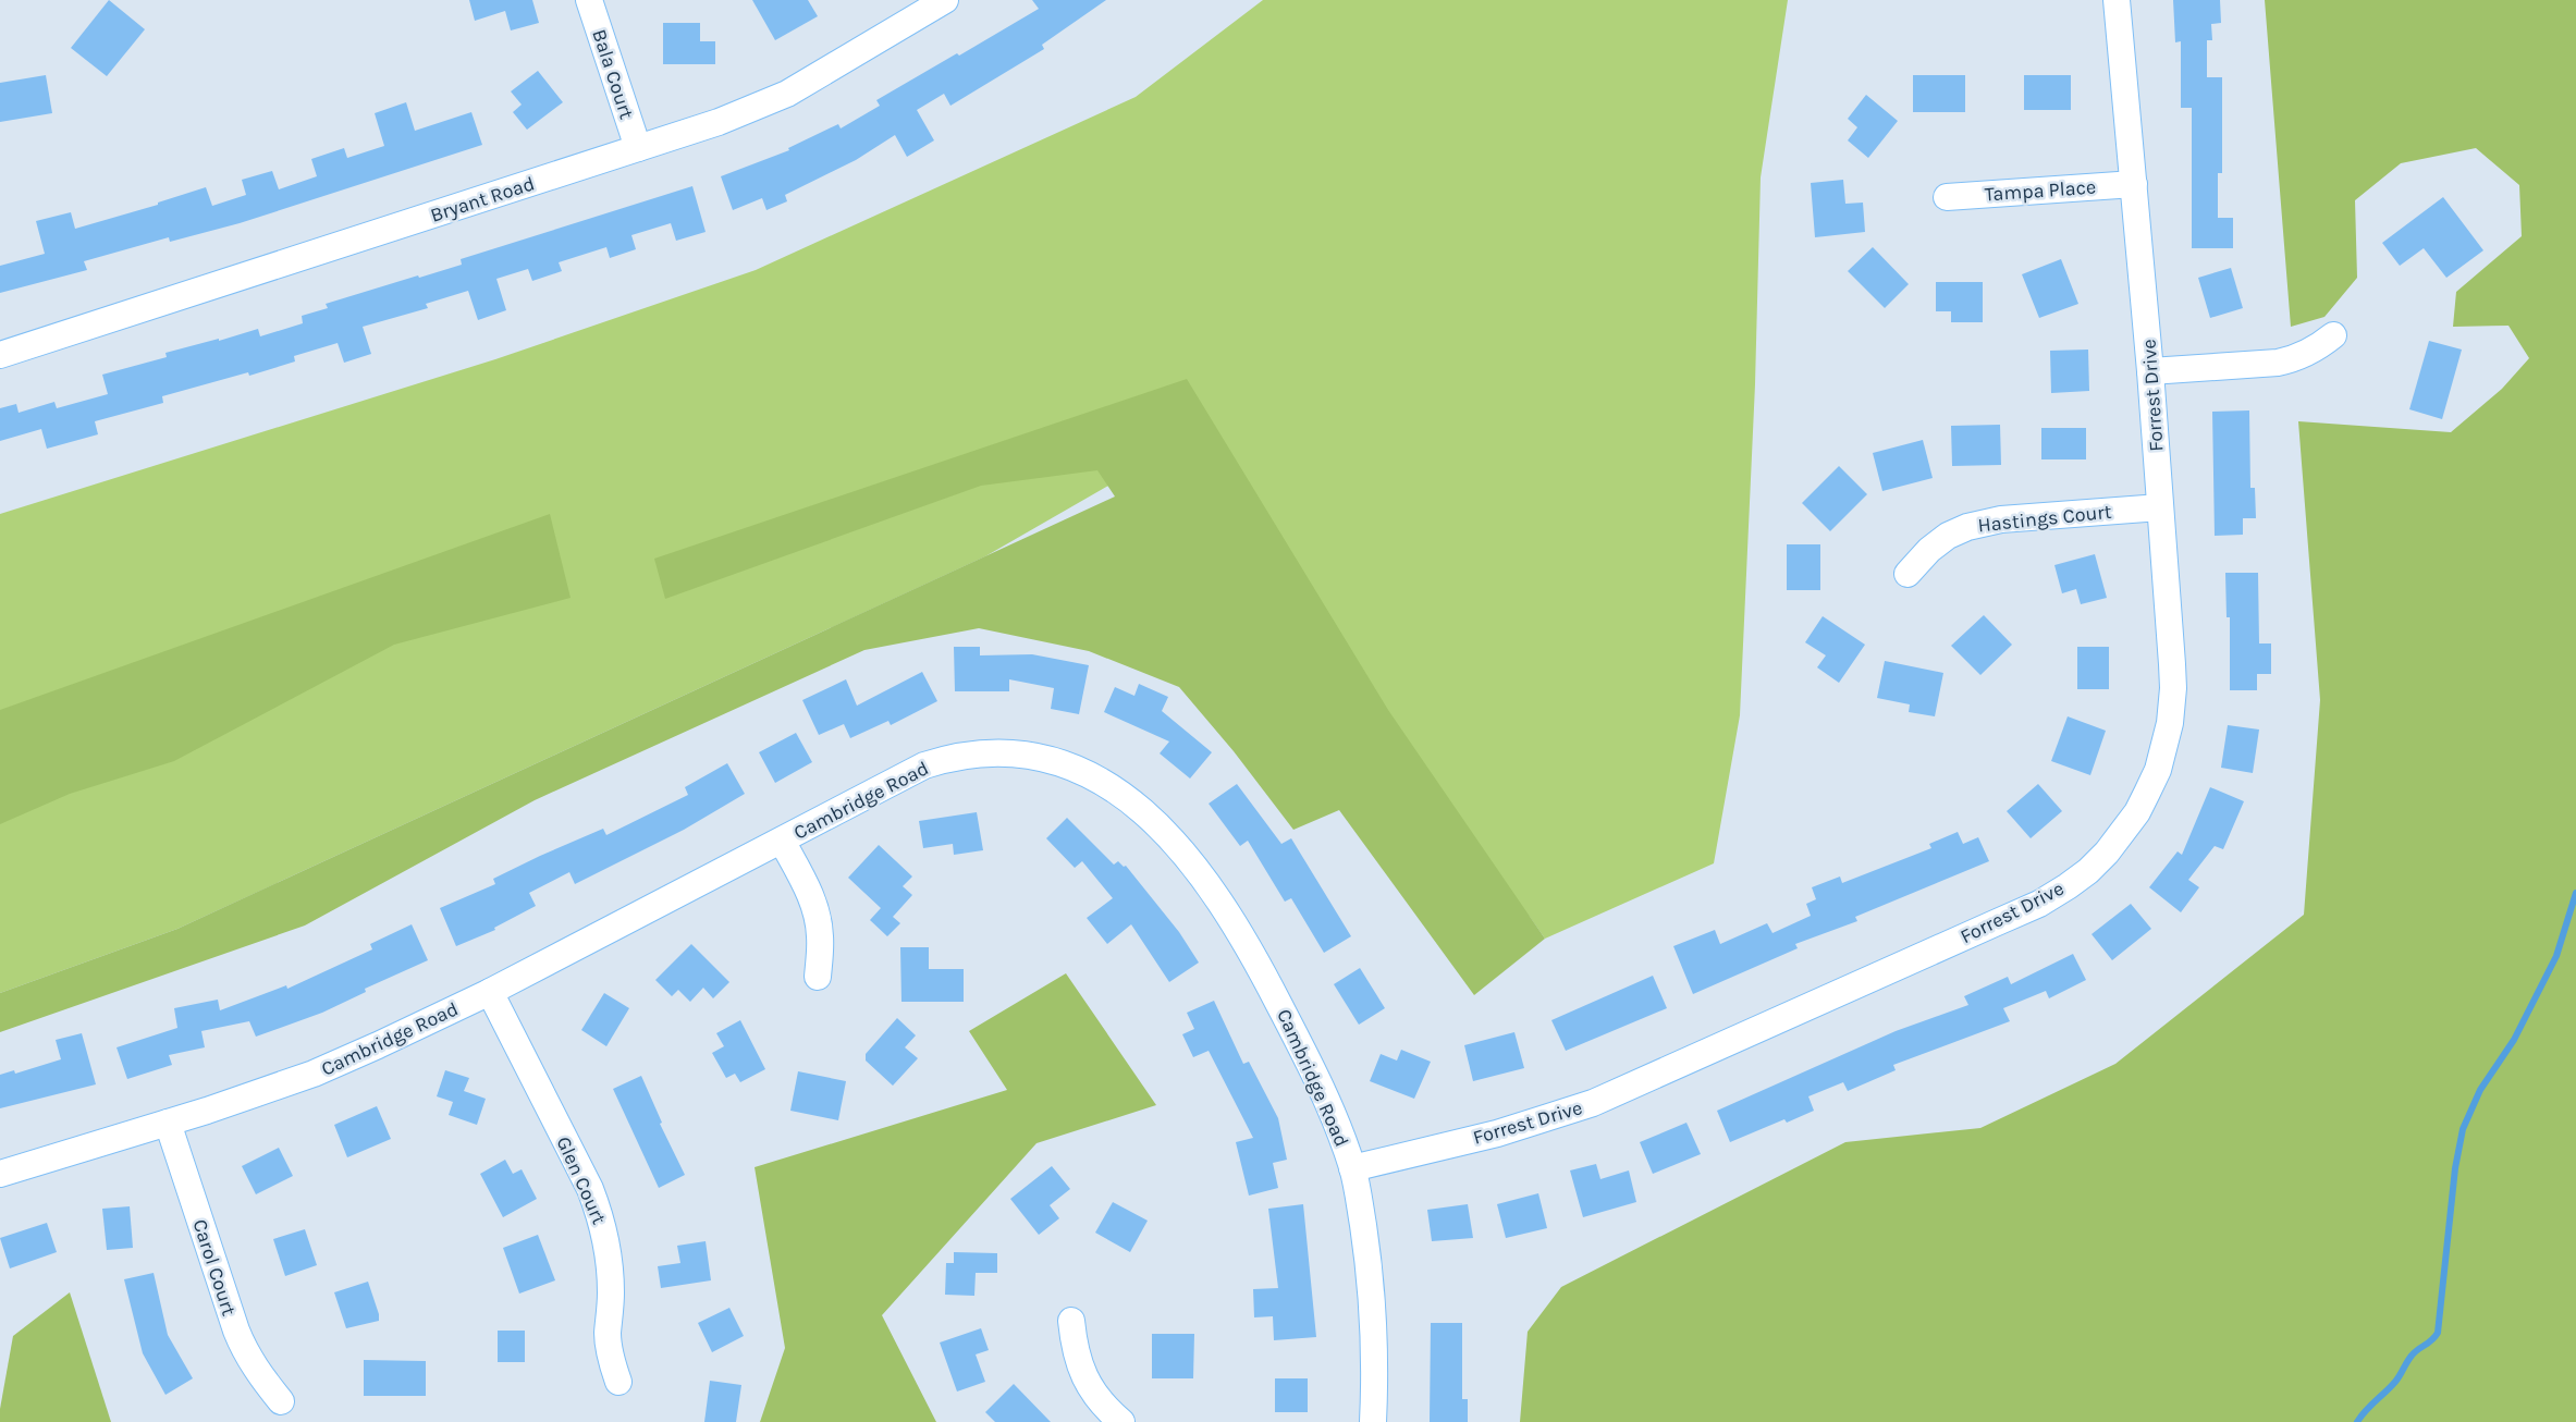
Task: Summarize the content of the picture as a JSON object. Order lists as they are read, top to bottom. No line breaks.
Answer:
{"streets":{"street":["Bala Court","Tampa Place","Bryant Road","Forrest Drive","Hastings Court","Cambridge Road","Glen Court","Carol Court"]},"crossings":[["Bala Court","Bryant Road"],["Tampa Place","Forrest Drive"],["Forrest Drive","Hastings Court"],["Forrest Drive","Cambridge Road"],["Cambridge Road","Glen Court"],["Cambridge Road","Carol Court"]]}
